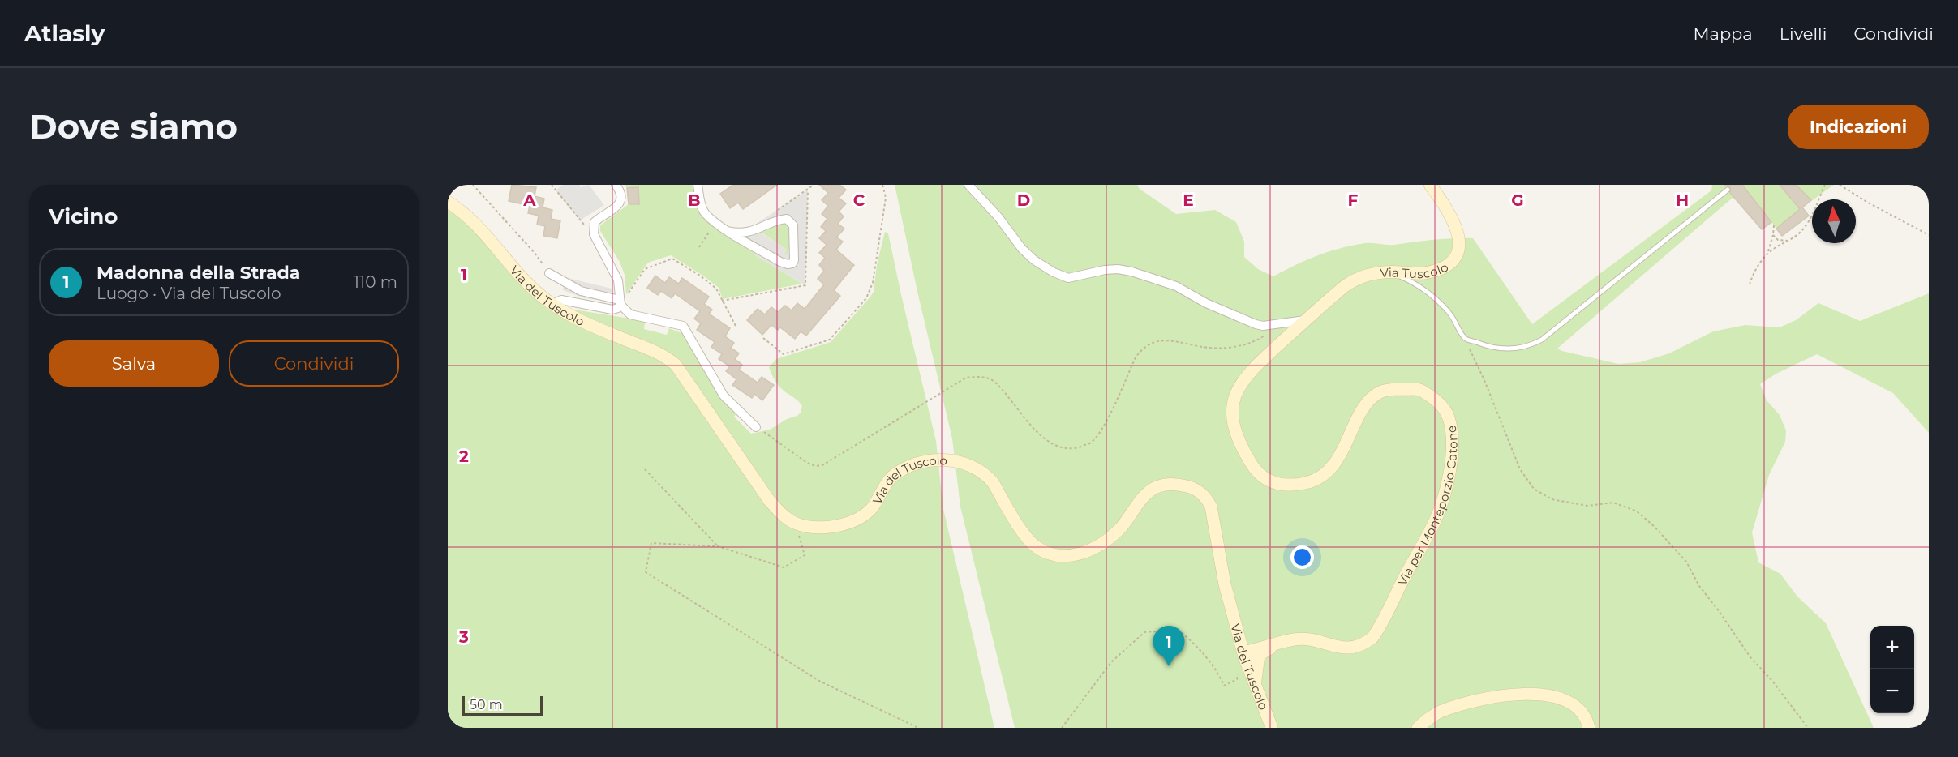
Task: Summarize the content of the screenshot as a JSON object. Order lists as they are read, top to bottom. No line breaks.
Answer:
{"streets":{"street":["Via Tuscolo","Via del Tuscolo","Via per Monteporzio Catone"]},"crossings":[["Via Tuscolo","Via per Monteporzio Catone"]],"scale_bar":"50 m","north":"top","page":{"header":"Atlasly","nav":["Mappa","Livelli","Condividi"],"buttons":["Indicazioni",["Salva","Condividi"]],"title":"Dove siamo","heading":"Vicino","list":[{"mark":"1","name":"Madonna della Strada","note":"Luogo · Via del Tuscolo","value":"110 m"}],"map_buttons":["+","−"],"pins":"1","scale":"50 m"},"grid":{"columns":["A","B","C","D","E","F","G","H"],"rows":["1","2","3"]}}
